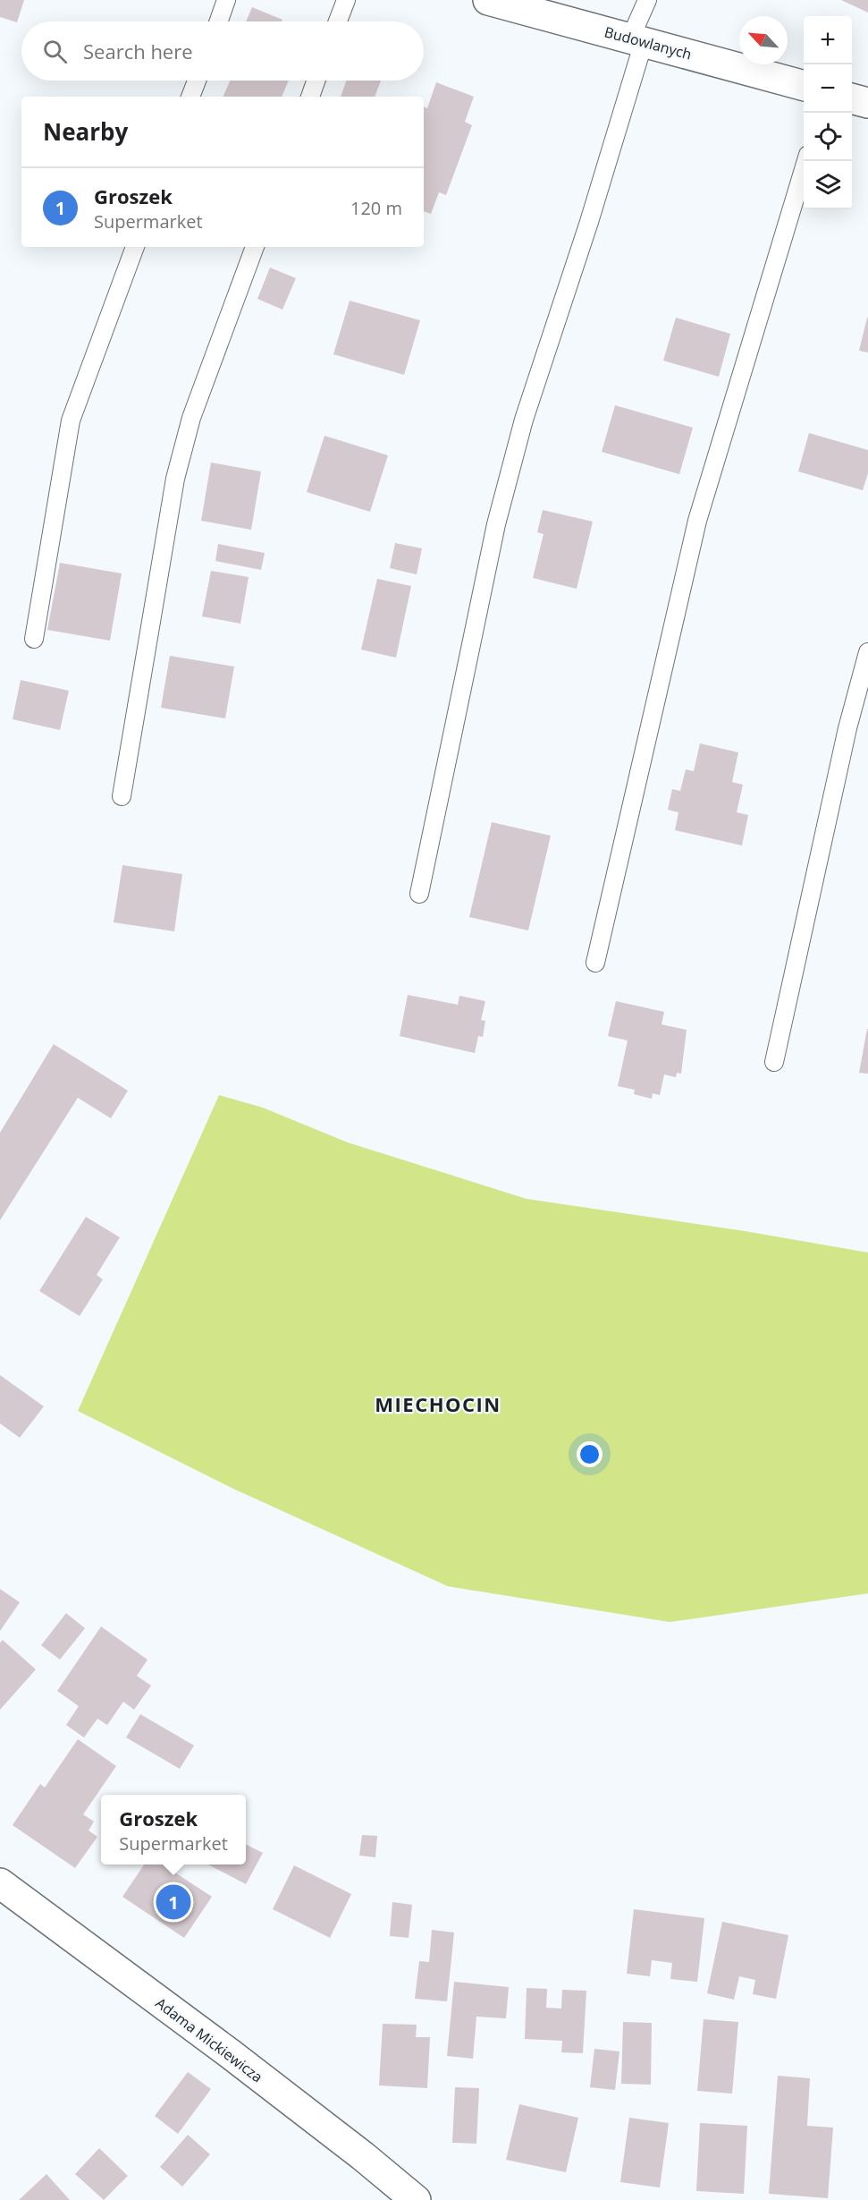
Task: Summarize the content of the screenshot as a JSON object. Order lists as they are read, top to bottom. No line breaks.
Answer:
{"streets":{"street":["Budowlanych","Adama Mickiewicza"]},"districts":["MIECHOCIN"],"north":"top left","page":{"map_buttons":["+","−"],"search":"Search here","heading":"Nearby","list":[{"mark":"1","name":"Groszek","note":"Supermarket","value":"120 m"}],"popup":["Groszek","Supermarket"],"pins":"1"}}
